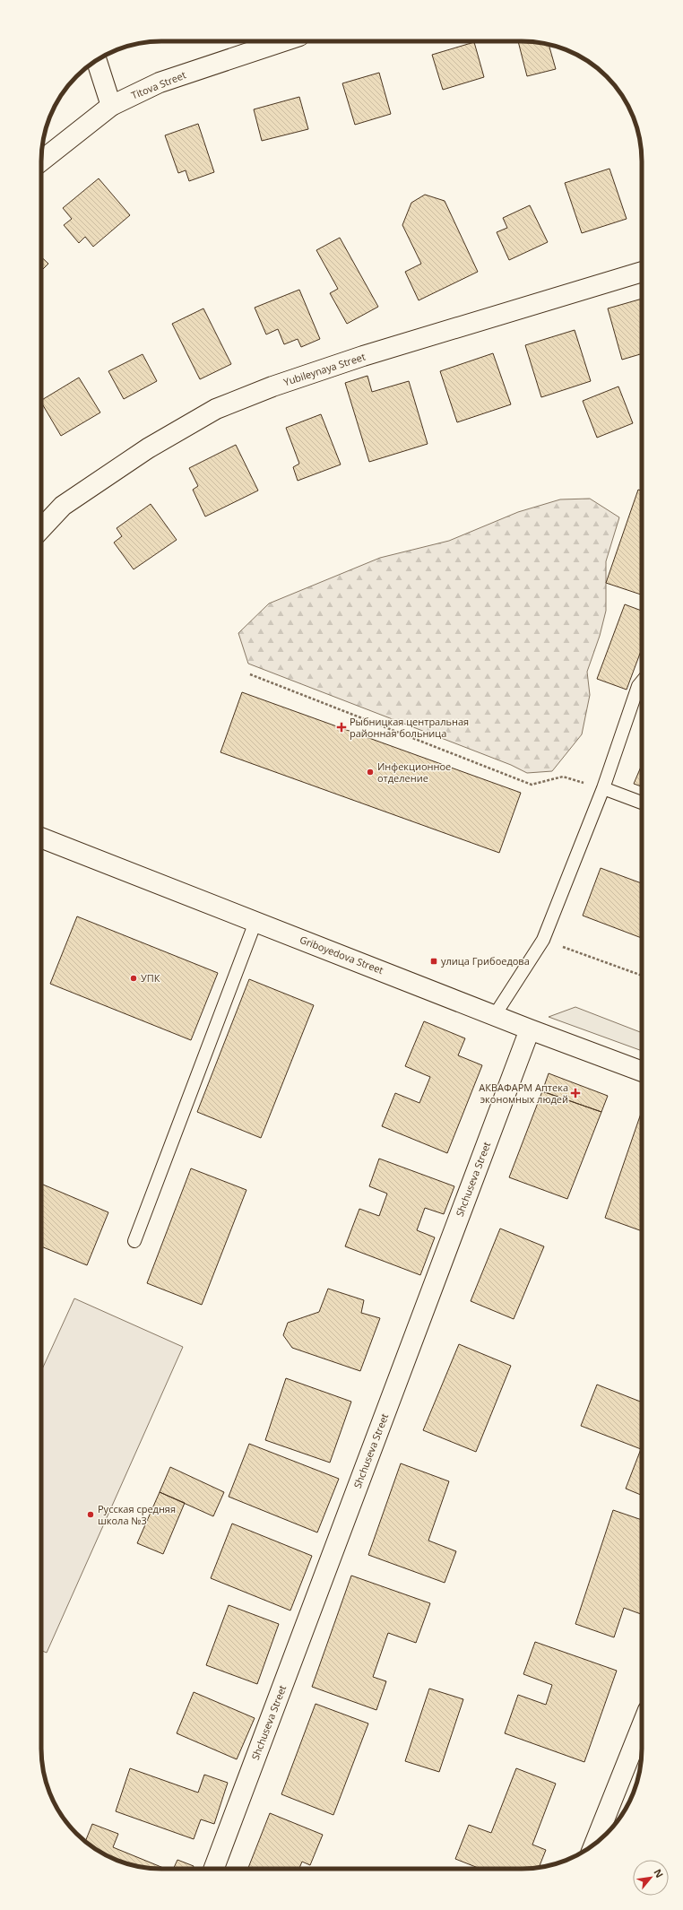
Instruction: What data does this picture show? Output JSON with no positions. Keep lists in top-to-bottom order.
{
  "streets": {
    "street": [
      "Titova Street",
      "Yubileynaya Street",
      "Griboyedova Street",
      "Shchuseva Street"
    ]
  },
  "crossings": [
    ["Griboyedova Street", "Shchuseva Street"]
  ],
  "places": {
    "health": ["Рыбницкая центральная районная больница", "АКВАФАРМ Аптека экономных людей"],
    "other": ["Инфекционное отделение", "УПК", "Русская средняя школа №3"],
    "transit": ["улица Грибоедова"]
  },
  "north": "top right"
}
